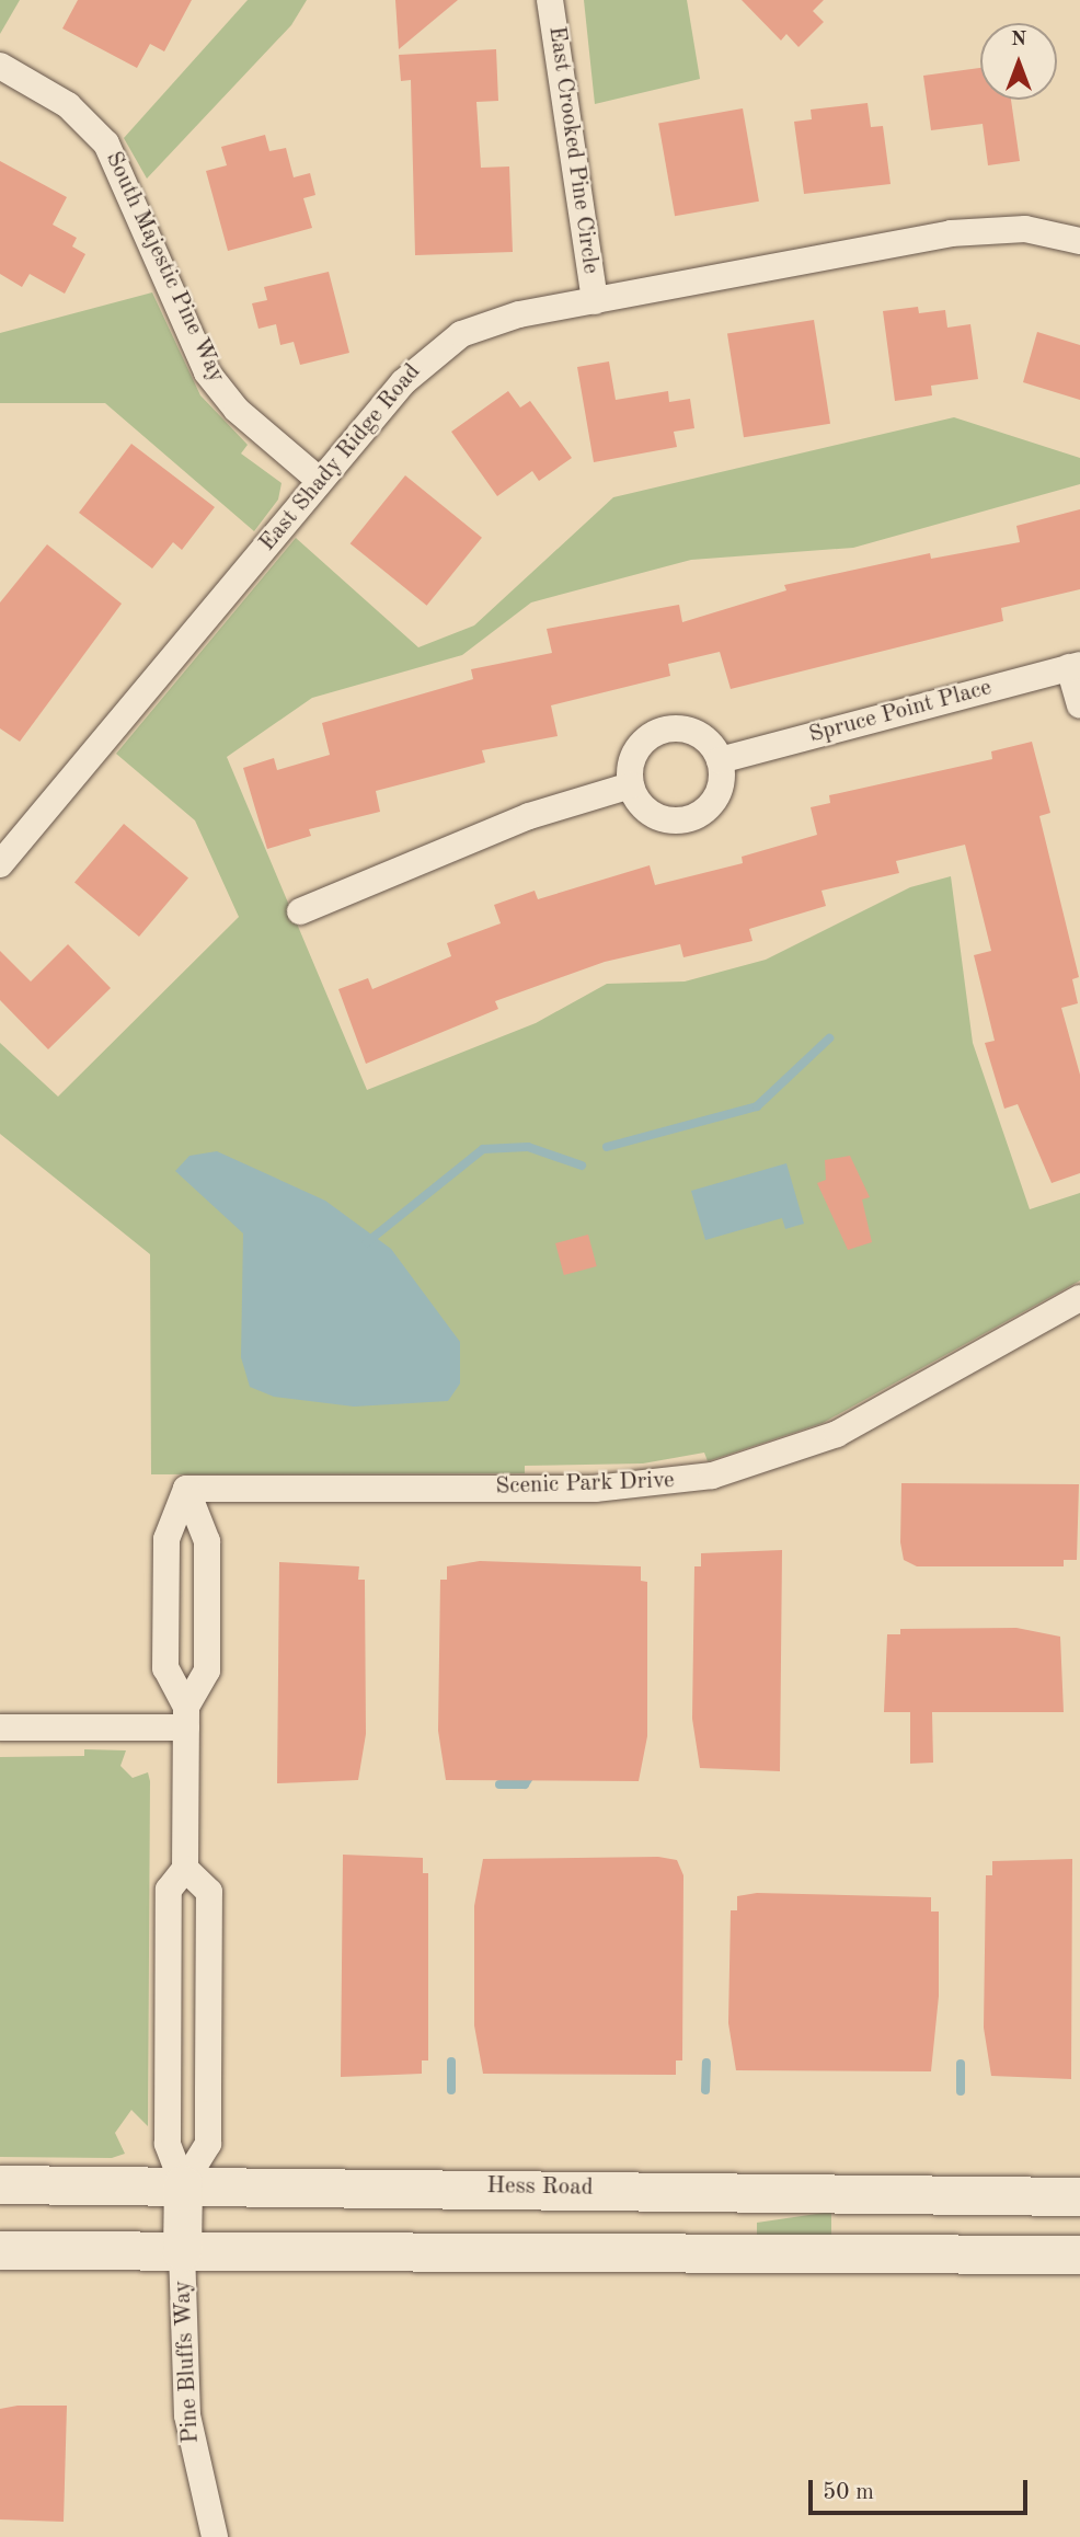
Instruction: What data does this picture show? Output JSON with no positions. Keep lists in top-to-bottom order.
{
  "streets": {
    "main road": ["Hess Road", "Pine Bluffs Way"],
    "street": [
      "East Crooked Pine Circle",
      "South Majestic Pine Way",
      "East Shady Ridge Road",
      "Spruce Point Place",
      "Scenic Park Drive"
    ]
  },
  "crossings": [
    ["East Crooked Pine Circle", "East Shady Ridge Road"],
    ["South Majestic Pine Way", "East Shady Ridge Road"],
    ["Scenic Park Drive", "Pine Bluffs Way"],
    ["Hess Road", "Pine Bluffs Way"]
  ],
  "scale_bar": "50 m",
  "north": "top"
}
